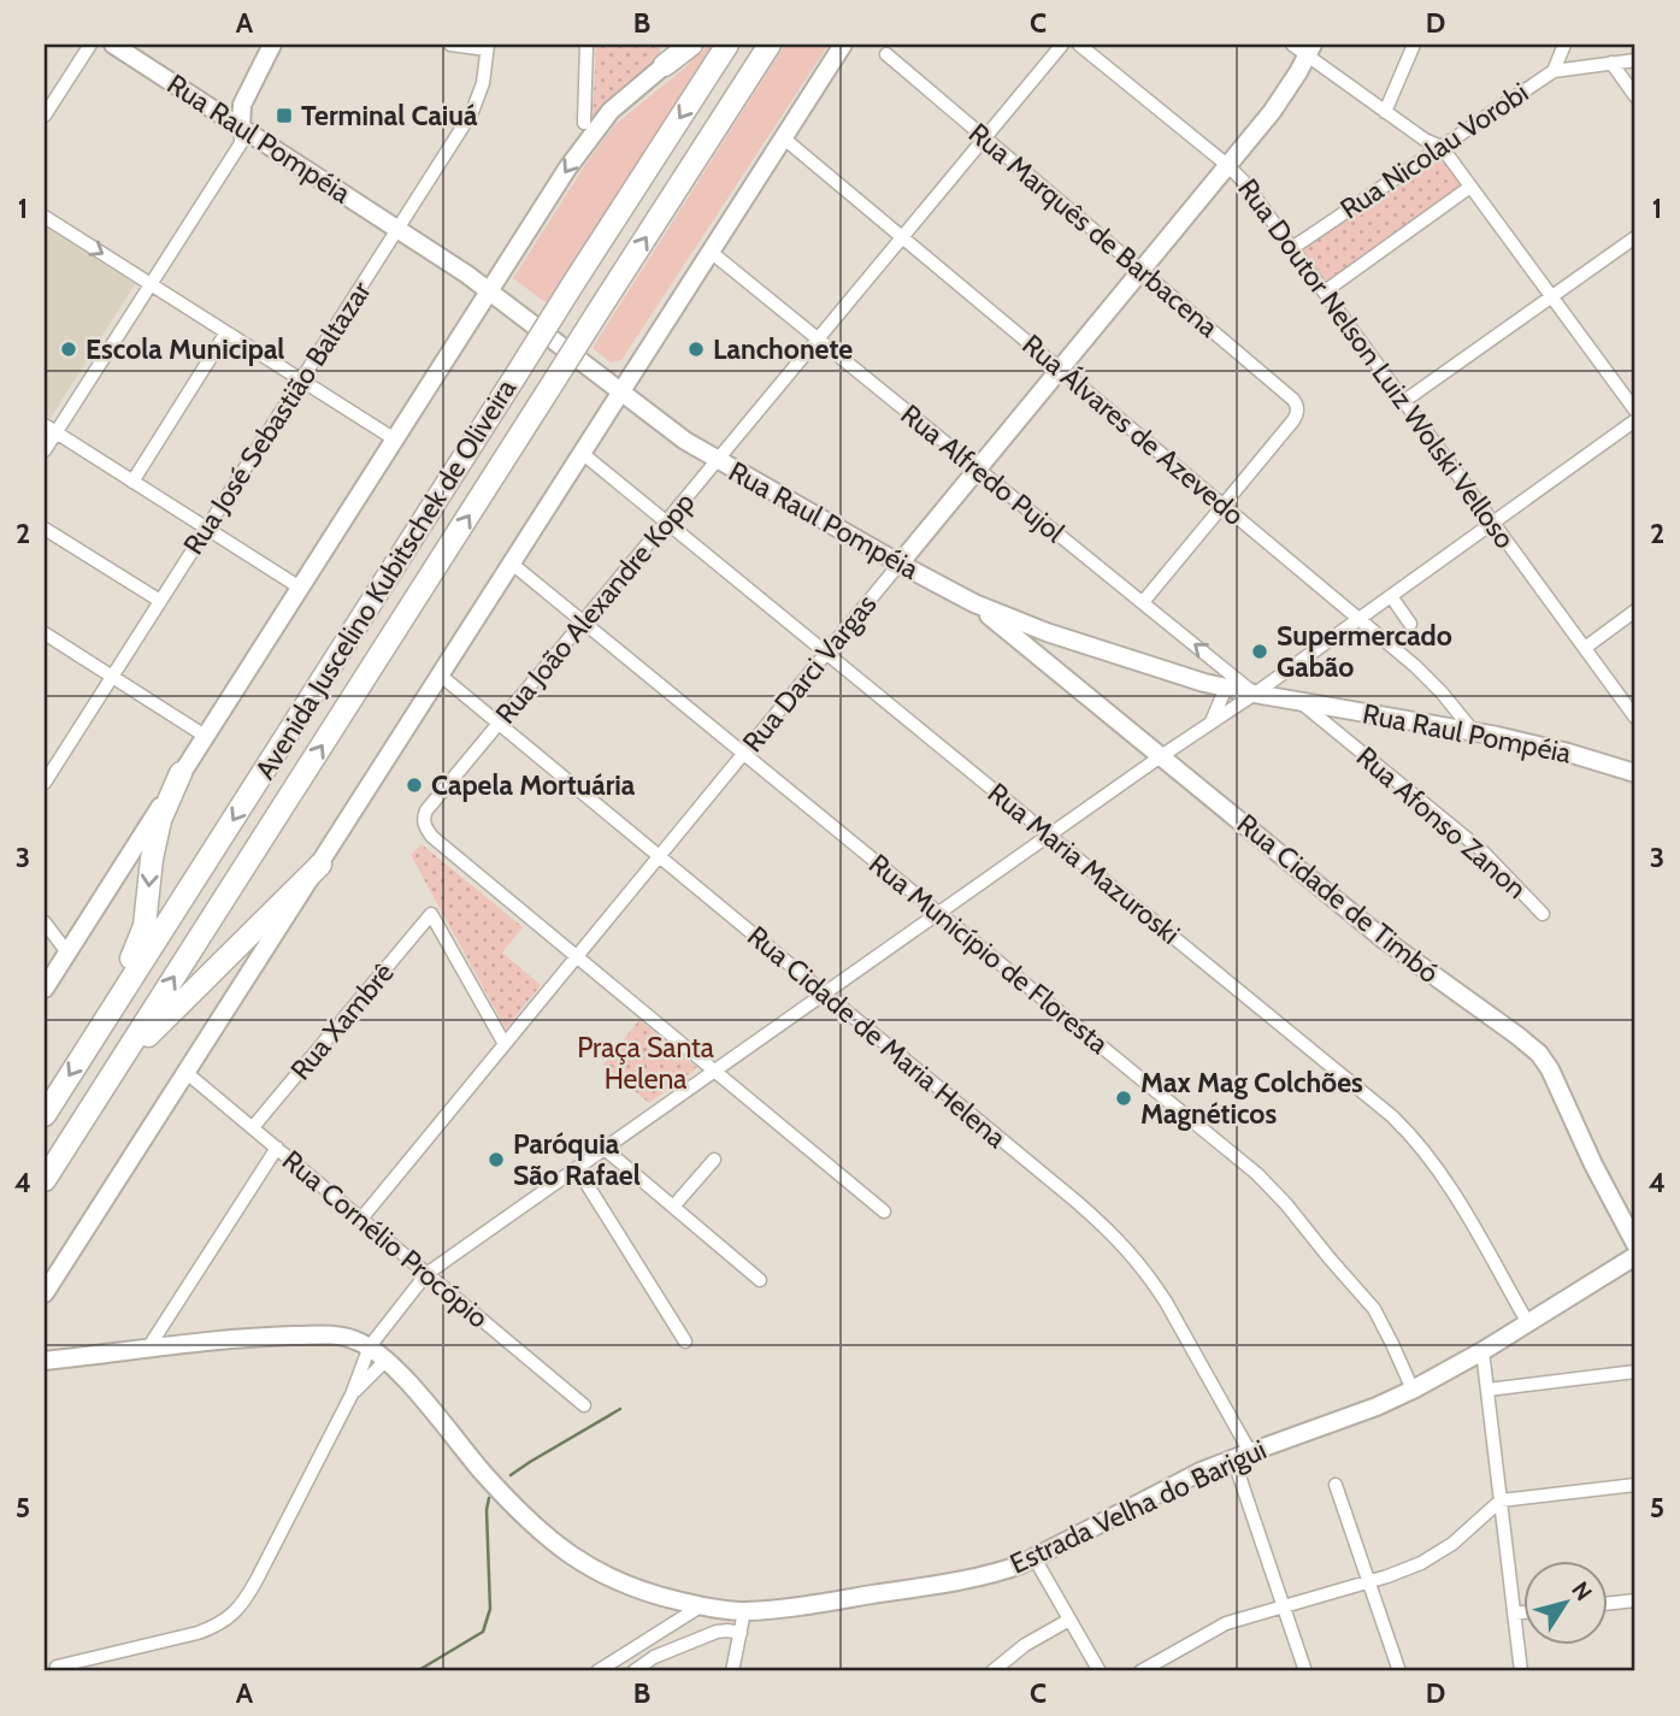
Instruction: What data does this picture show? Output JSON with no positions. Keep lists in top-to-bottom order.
{
  "streets": {
    "highway": ["Avenida Juscelino Kubitschek de Oliveira"],
    "main road": [
      "Rua Raul Pompéia",
      "Rua Darci Vargas",
      "Rua Cidade de Timbó",
      "Estrada Velha do Barigui"
    ],
    "street": [
      "Rua Nicolau Vorobi",
      "Rua Marquês de Barbacena",
      "Rua Doutor Nelson Luiz Wolski Velloso",
      "Rua José Sebastião Baltazar",
      "Rua Álvares de Azevedo",
      "Rua Alfredo Pujol",
      "Rua João Alexandre Kopp",
      "Rua Afonso Zanon",
      "Rua Maria Mazuroski",
      "Rua Município de Floresta",
      "Rua Xambrê",
      "Rua Cidade de Maria Helena",
      "Rua Cornélio Procópio"
    ]
  },
  "crossings": [
    ["Rua Raul Pompéia", "Rua José Sebastião Baltazar"],
    ["Rua Raul Pompéia", "Rua Álvares de Azevedo"],
    ["Rua Raul Pompéia", "Rua Alfredo Pujol"],
    ["Rua Raul Pompéia", "Rua João Alexandre Kopp"],
    ["Rua Raul Pompéia", "Rua Darci Vargas"],
    ["Rua Raul Pompéia", "Rua Afonso Zanon"],
    ["Rua Raul Pompéia", "Rua Cidade de Timbó"],
    ["Rua Nicolau Vorobi", "Rua Doutor Nelson Luiz Wolski Velloso"],
    ["Rua Marquês de Barbacena", "Rua Álvares de Azevedo"],
    ["Rua Marquês de Barbacena", "Rua João Alexandre Kopp"],
    ["Rua Marquês de Barbacena", "Rua Darci Vargas"],
    ["Rua Doutor Nelson Luiz Wolski Velloso", "Rua Darci Vargas"],
    ["Rua Álvares de Azevedo", "Rua João Alexandre Kopp"],
    ["Rua Álvares de Azevedo", "Rua Darci Vargas"],
    ["Rua Alfredo Pujol", "Rua João Alexandre Kopp"],
    ["Rua Alfredo Pujol", "Rua Darci Vargas"],
    ["Rua João Alexandre Kopp", "Rua Darci Vargas"],
    ["Rua João Alexandre Kopp", "Rua Maria Mazuroski"],
    ["Rua João Alexandre Kopp", "Rua Município de Floresta"],
    ["Rua João Alexandre Kopp", "Rua Cidade de Maria Helena"],
    ["Rua Darci Vargas", "Rua Maria Mazuroski"],
    ["Rua Darci Vargas", "Rua Município de Floresta"],
    ["Rua Darci Vargas", "Rua Xambrê"],
    ["Rua Darci Vargas", "Rua Cidade de Maria Helena"],
    ["Rua Darci Vargas", "Rua Cornélio Procópio"],
    ["Rua Maria Mazuroski", "Estrada Velha do Barigui"],
    ["Rua Município de Floresta", "Estrada Velha do Barigui"],
    ["Rua Xambrê", "Rua Cornélio Procópio"],
    ["Rua Cidade de Maria Helena", "Estrada Velha do Barigui"]
  ],
  "parks": ["Praça Santa Helena"],
  "places": {
    "transit": ["Terminal Caiuá"],
    "other": [
      "Escola Municipal",
      "Lanchonete",
      "Supermercado Gabão",
      "Capela Mortuária",
      "Max Mag Colchões Magnéticos",
      "Paróquia São Rafael"
    ]
  },
  "north": "top right",
  "grid": {
    "columns": [
      "A",
      "B",
      "C",
      "D"
    ],
    "rows": [
      "1",
      "2",
      "3",
      "4",
      "5"
    ]
  }
}
